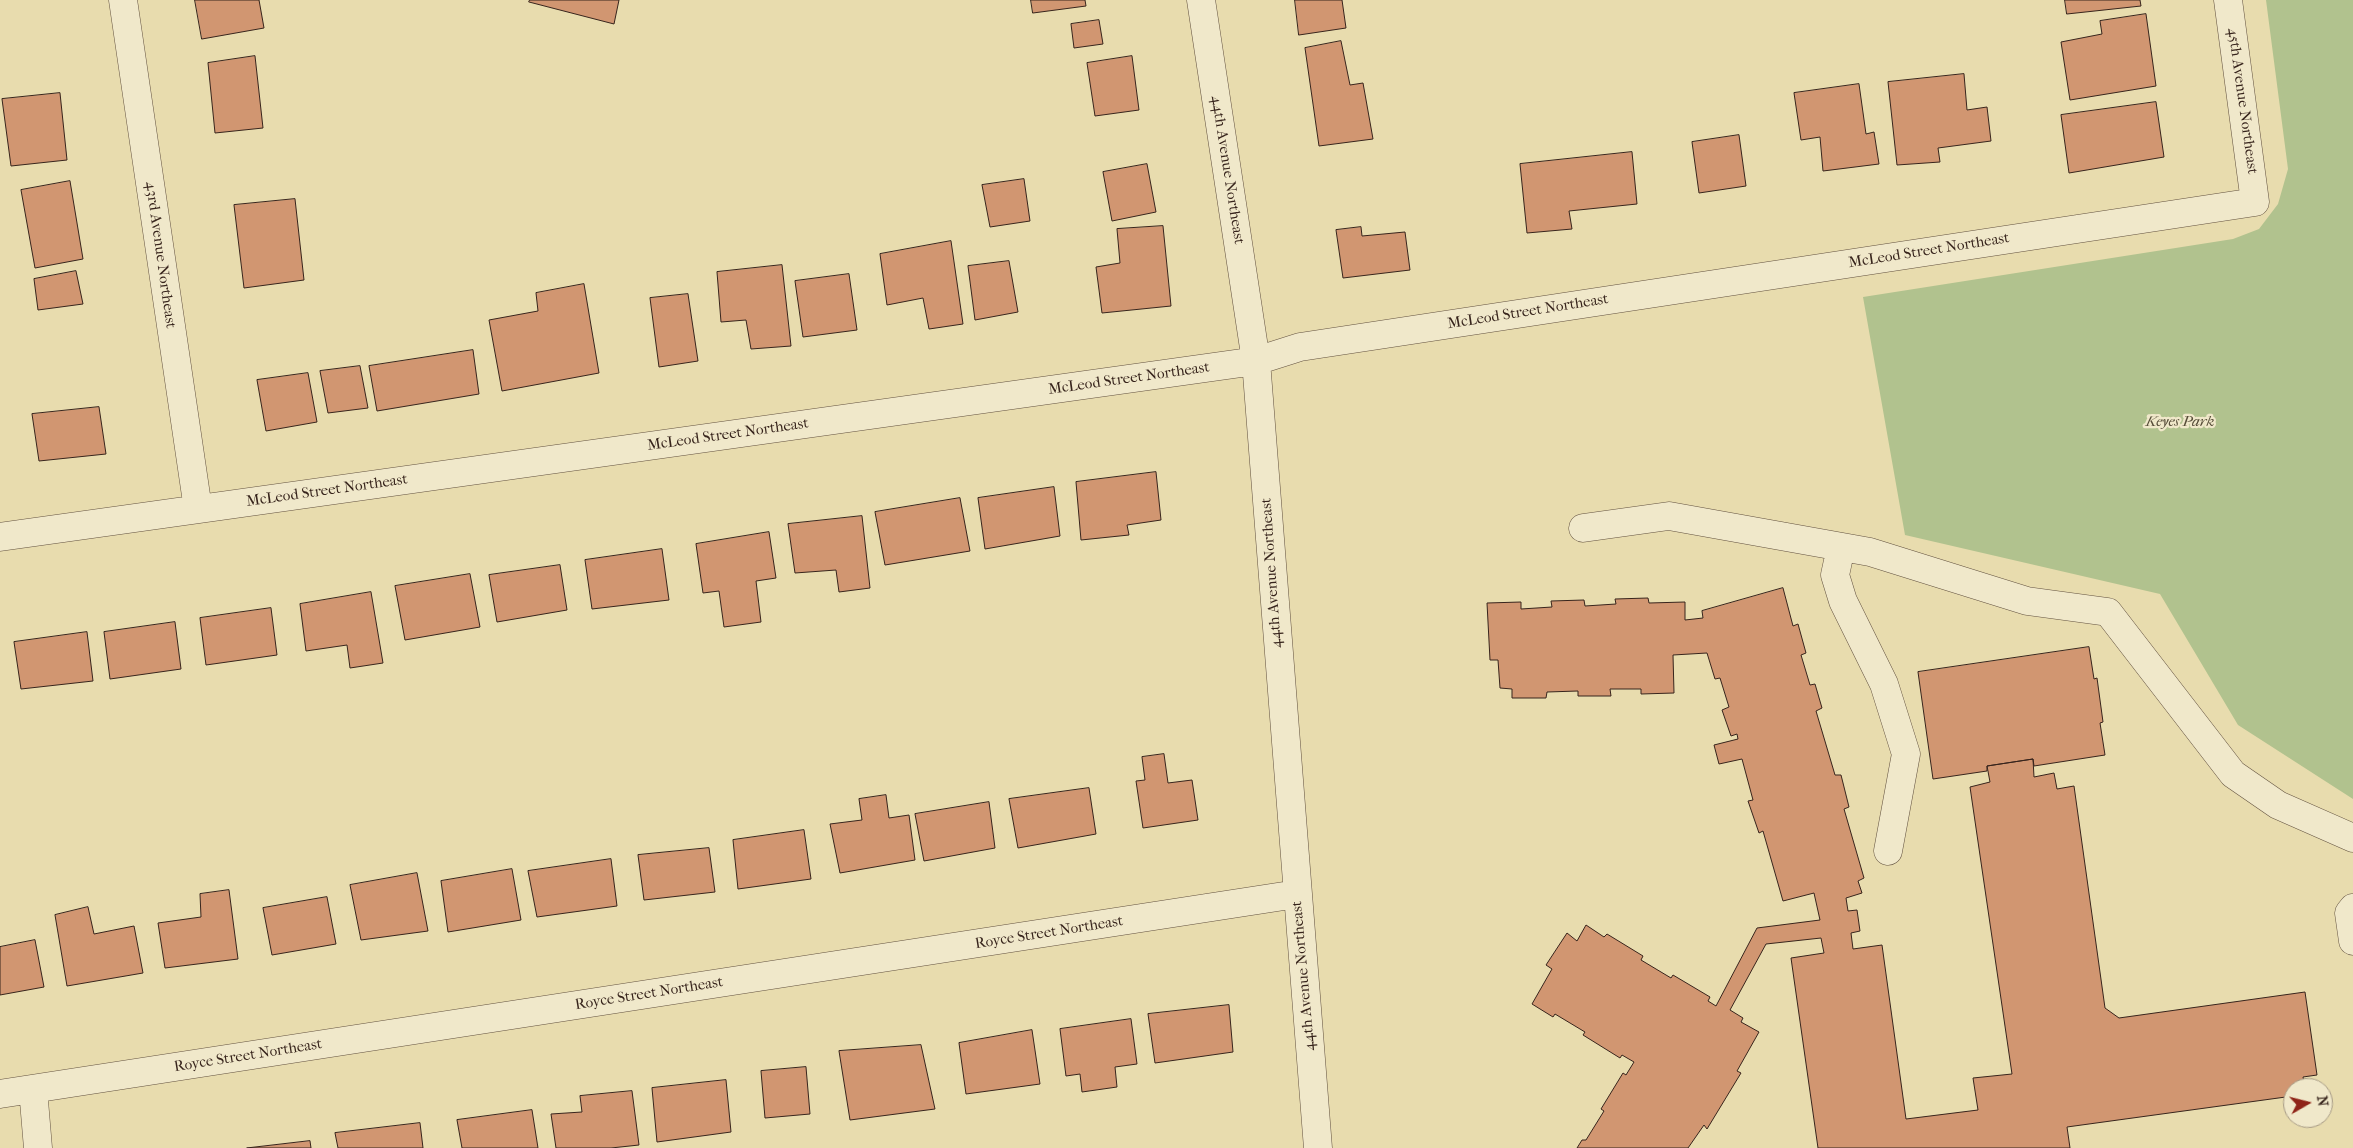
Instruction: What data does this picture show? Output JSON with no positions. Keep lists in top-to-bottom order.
{
  "streets": {
    "street": [
      "45th Avenue Northeast",
      "44th Avenue Northeast",
      "McLeod Street Northeast",
      "43rd Avenue Northeast",
      "Royce Street Northeast"
    ]
  },
  "crossings": [
    ["45th Avenue Northeast", "McLeod Street Northeast"],
    ["44th Avenue Northeast", "McLeod Street Northeast"],
    ["44th Avenue Northeast", "Royce Street Northeast"],
    ["McLeod Street Northeast", "43rd Avenue Northeast"]
  ],
  "parks": ["Keyes Park"],
  "north": "right"
}
